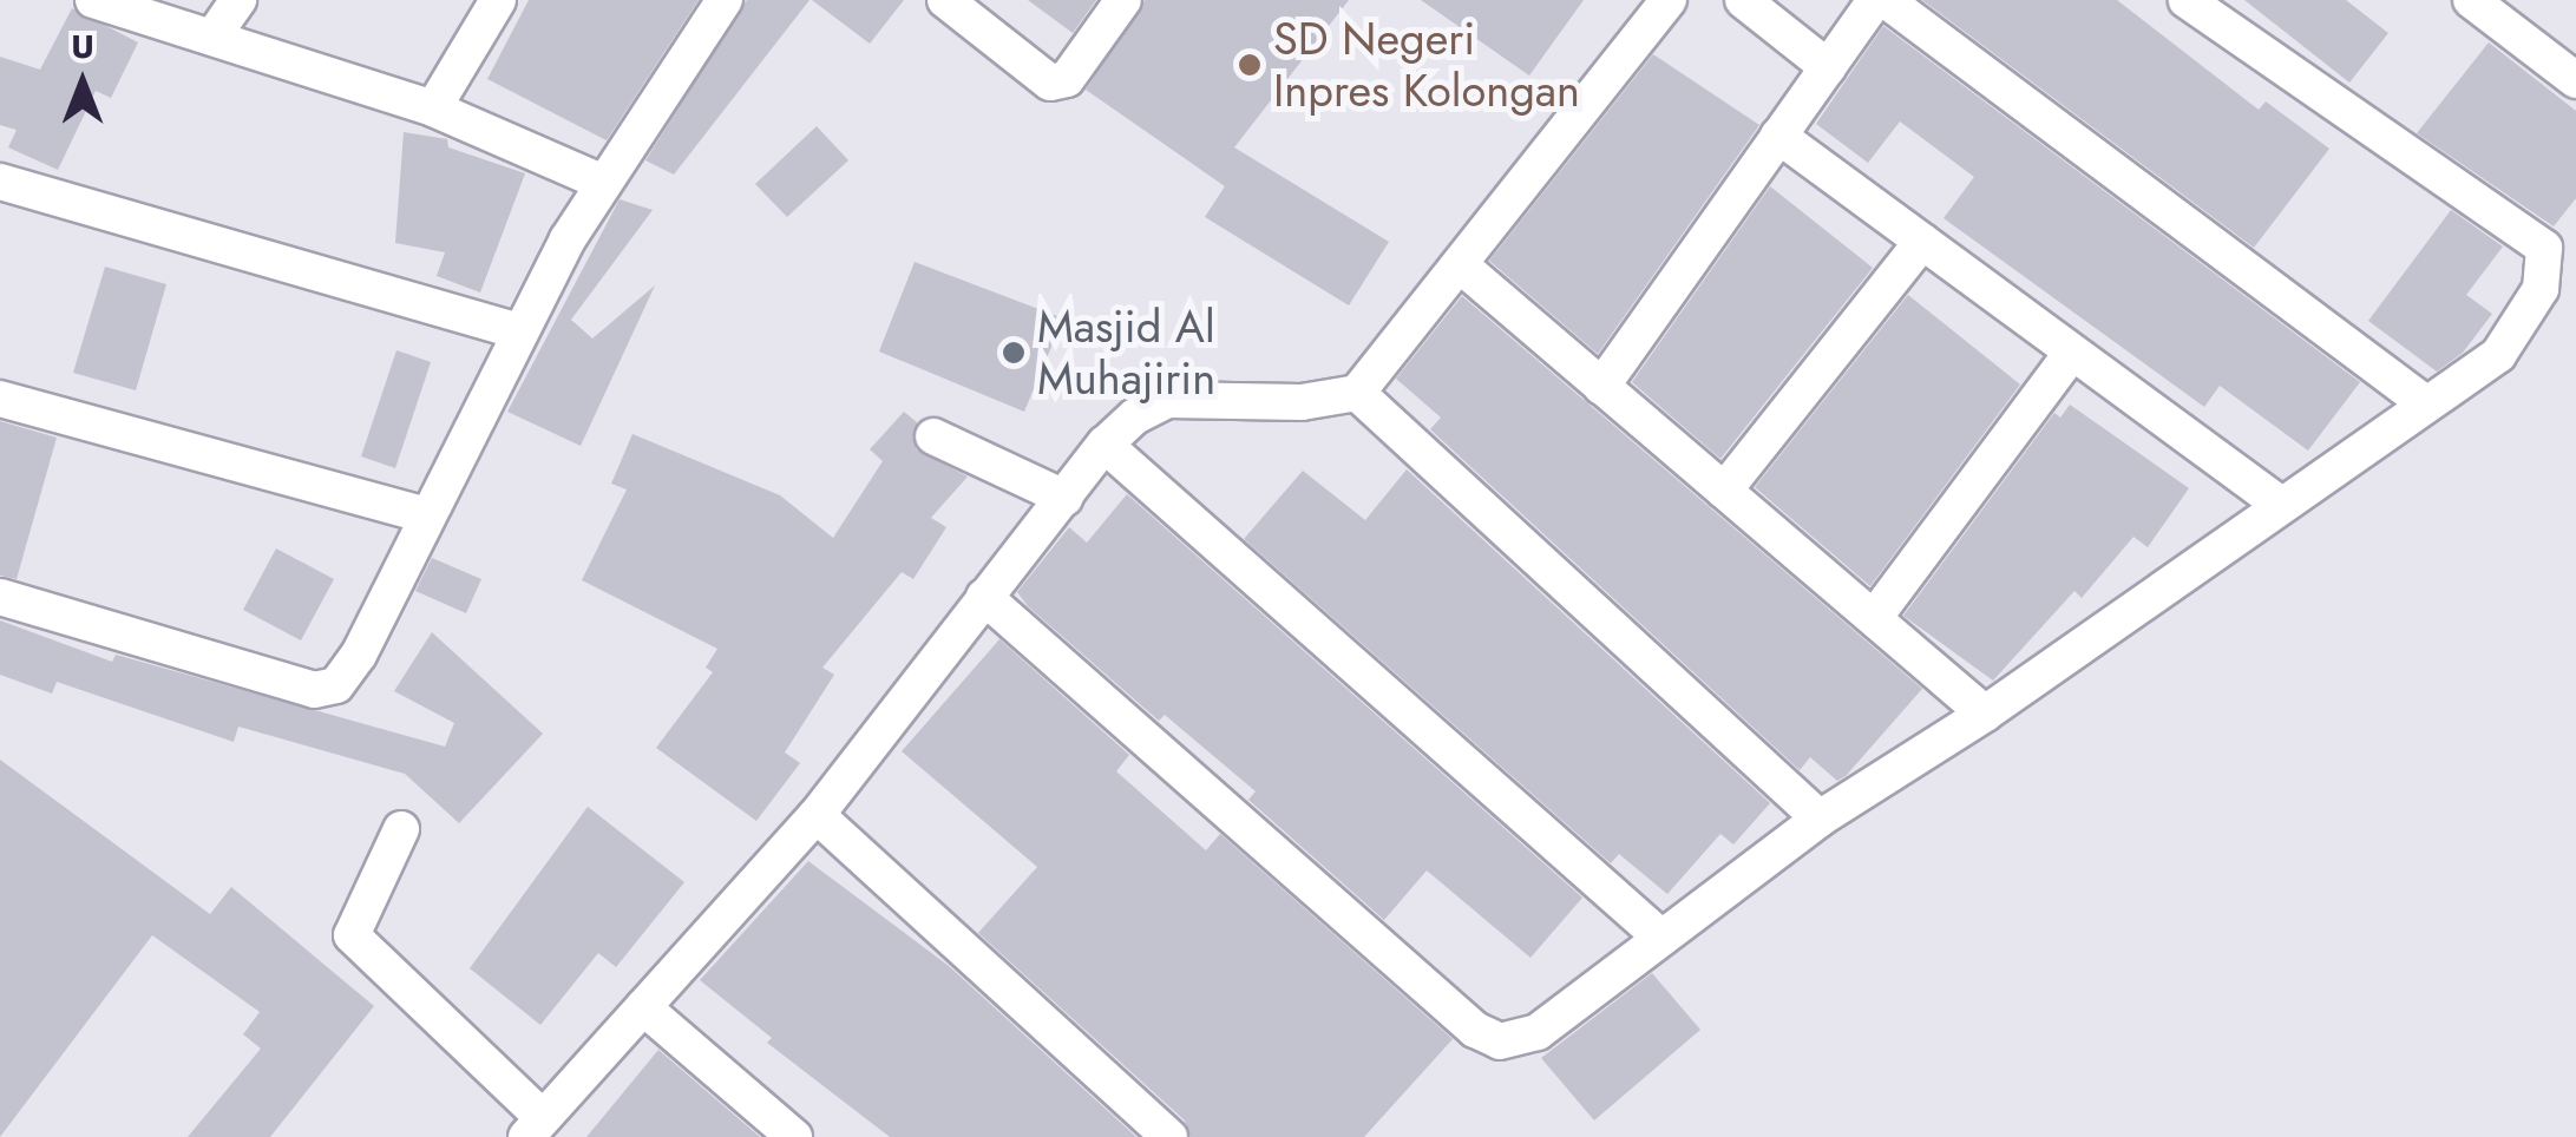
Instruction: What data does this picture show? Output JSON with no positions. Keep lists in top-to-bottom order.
{
  "places": ["SD Negeri Inpres Kolongan", "Masjid Al Muhajirin"],
  "north": "top"
}
